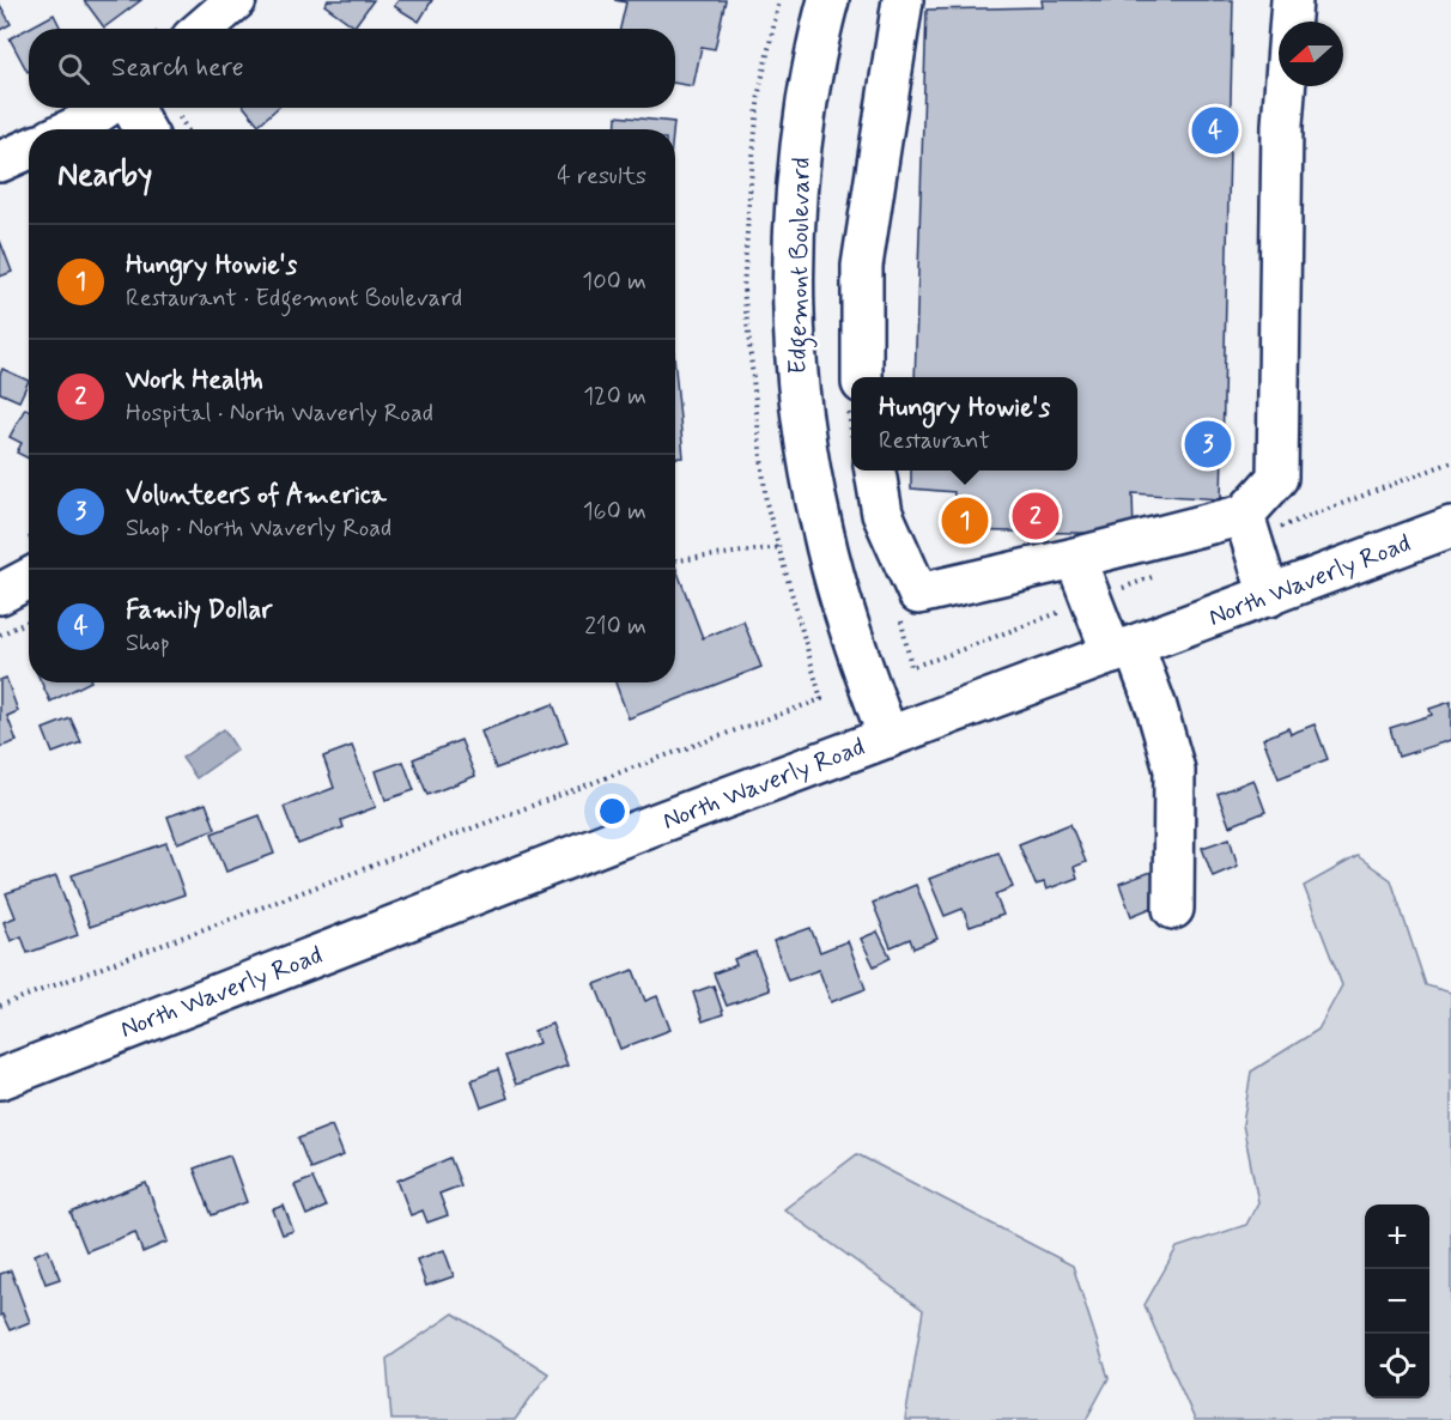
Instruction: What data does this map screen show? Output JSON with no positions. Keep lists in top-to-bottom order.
{
  "streets": {
    "main road": ["Edgemont Boulevard", "North Waverly Road"]
  },
  "crossings": [
    ["Edgemont Boulevard", "North Waverly Road"]
  ],
  "north": "left",
  "page": {
    "search": "Search here",
    "pins": [
      "4",
      "3",
      "2",
      "1"
    ],
    "heading": ["Nearby", "4 results"],
    "list": [
      {
        "mark": "1",
        "name": "Hungry Howie's",
        "note": "Restaurant · Edgemont Boulevard",
        "value": "100 m"
      },
      {
        "mark": "2",
        "name": "Work Health",
        "note": "Hospital · North Waverly Road",
        "value": "120 m"
      },
      {
        "mark": "3",
        "name": "Volunteers of America",
        "note": "Shop · North Waverly Road",
        "value": "160 m"
      },
      {
        "mark": "4",
        "name": "Family Dollar",
        "note": "Shop",
        "value": "210 m"
      }
    ],
    "popup": ["Hungry Howie's", "Restaurant"],
    "map_buttons": ["+", "−"]
  }
}
